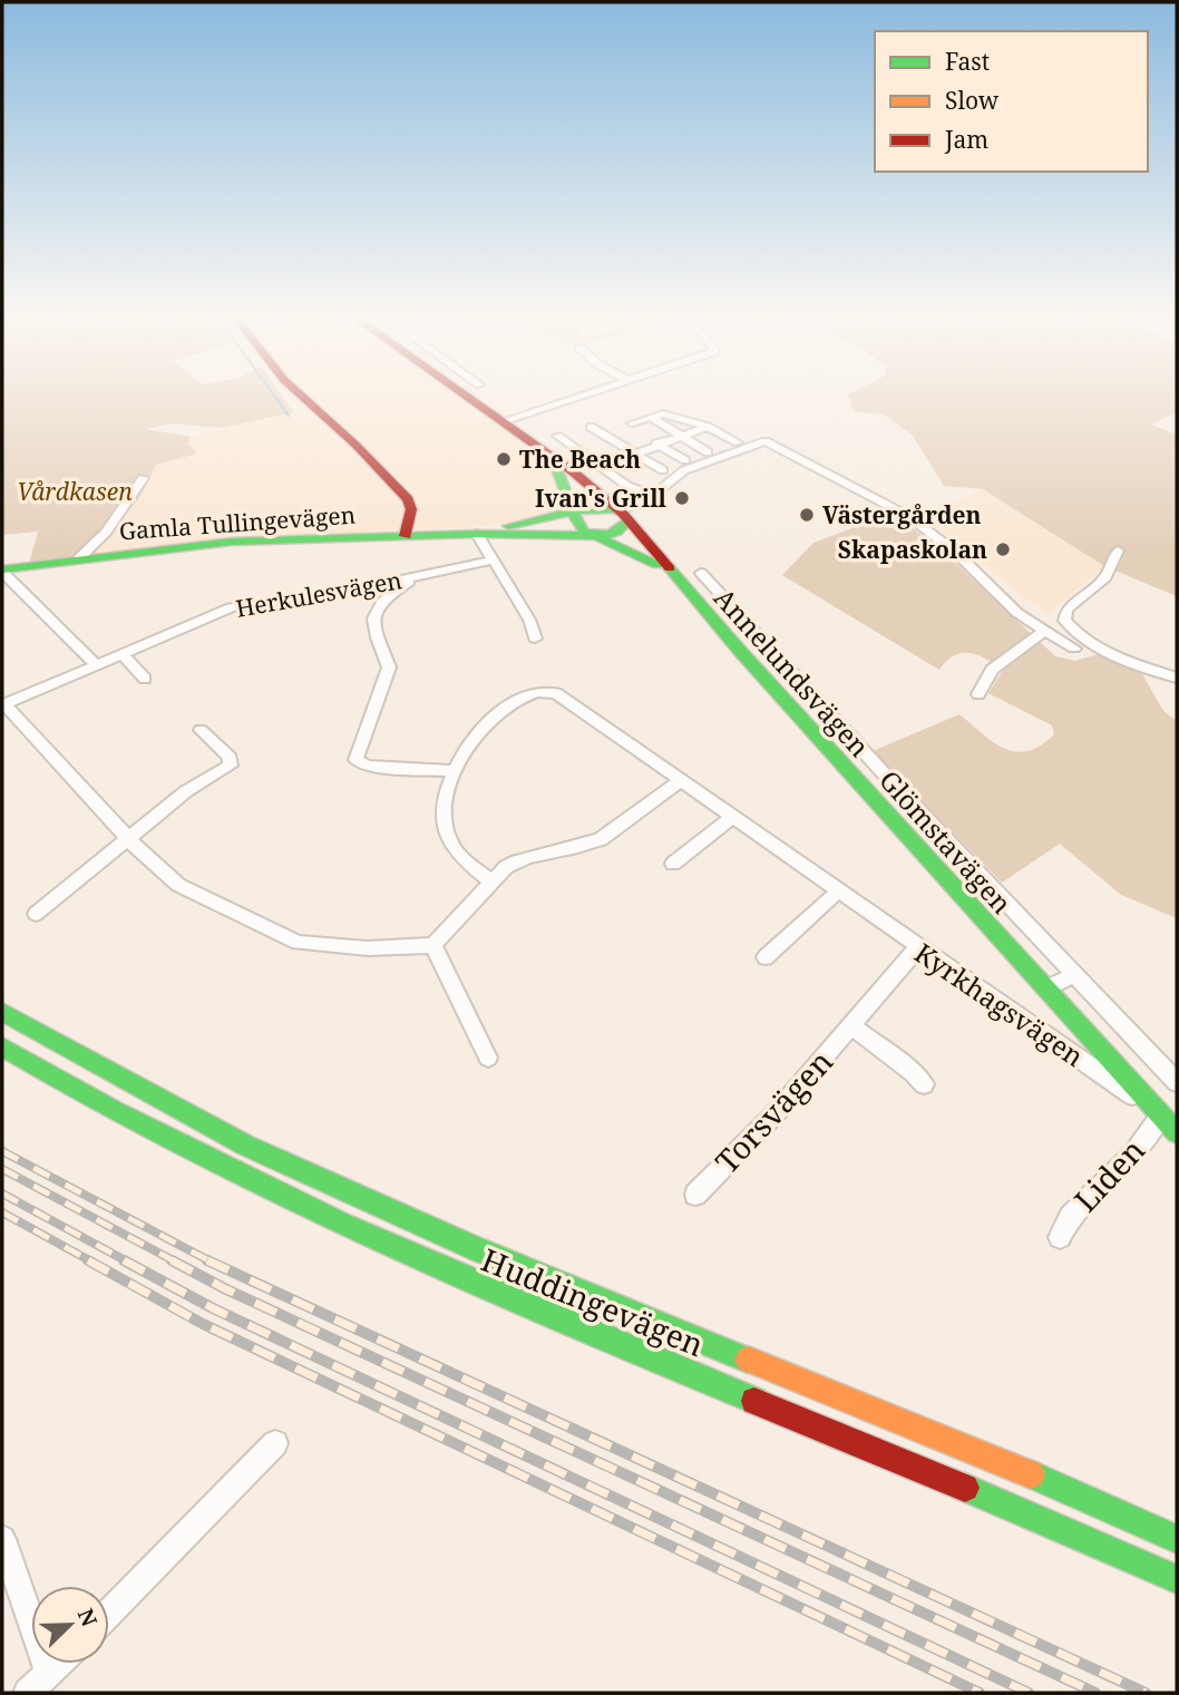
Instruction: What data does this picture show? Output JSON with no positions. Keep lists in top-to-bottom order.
{
  "streets": {
    "main road": ["Gamla Tullingevägen", "Glömstavägen", "Huddingevägen"],
    "street": [
      "Herkulesvägen",
      "Annelundsvägen",
      "Kyrkhagsvägen",
      "Torsvägen",
      "Liden"
    ]
  },
  "crossings": [
    ["Gamla Tullingevägen", "Glömstavägen"],
    ["Glömstavägen", "Kyrkhagsvägen"],
    ["Glömstavägen", "Liden"],
    ["Kyrkhagsvägen", "Torsvägen"],
    ["Kyrkhagsvägen", "Liden"]
  ],
  "parks": ["Vårdkasen"],
  "places": [
    "The Beach",
    "Ivan's Grill",
    "Västergården",
    "Skapaskolan"
  ],
  "legend": ["Fast", "Slow", "Jam"],
  "north": "top right"
}
